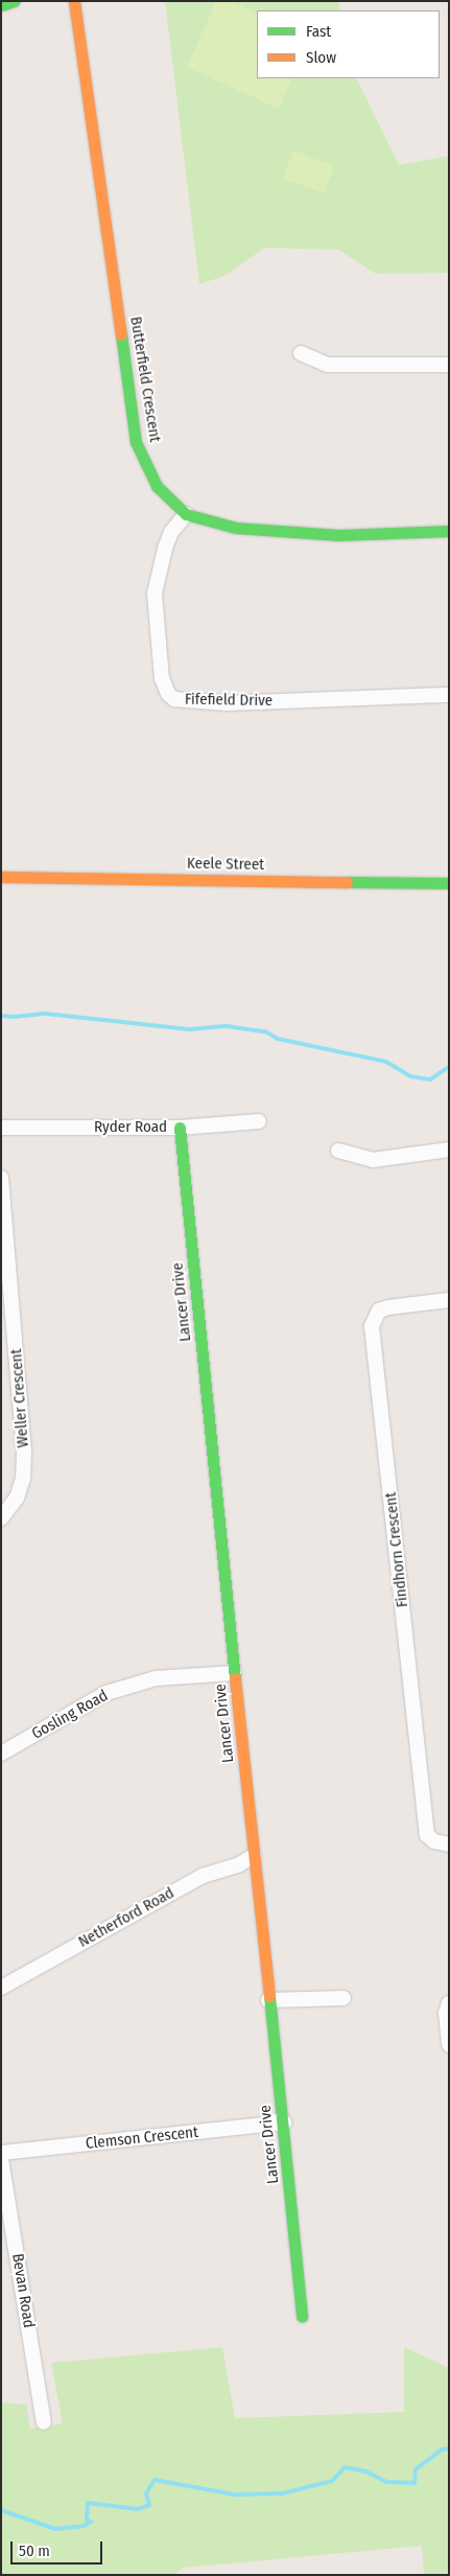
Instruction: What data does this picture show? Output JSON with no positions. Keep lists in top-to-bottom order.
{
  "streets": {
    "street": [
      "Butterfield Crescent",
      "Fifefield Drive",
      "Keele Street",
      "Ryder Road",
      "Lancer Drive",
      "Weller Crescent",
      "Findhorn Crescent",
      "Gosling Road",
      "Netherford Road",
      "Clemson Crescent",
      "Bevan Road"
    ]
  },
  "crossings": [
    ["Butterfield Crescent", "Fifefield Drive"],
    ["Ryder Road", "Lancer Drive"],
    ["Lancer Drive", "Gosling Road"],
    ["Lancer Drive", "Netherford Road"],
    ["Lancer Drive", "Clemson Crescent"]
  ],
  "legend": ["Fast", "Slow"],
  "scale_bar": "50 m"
}
